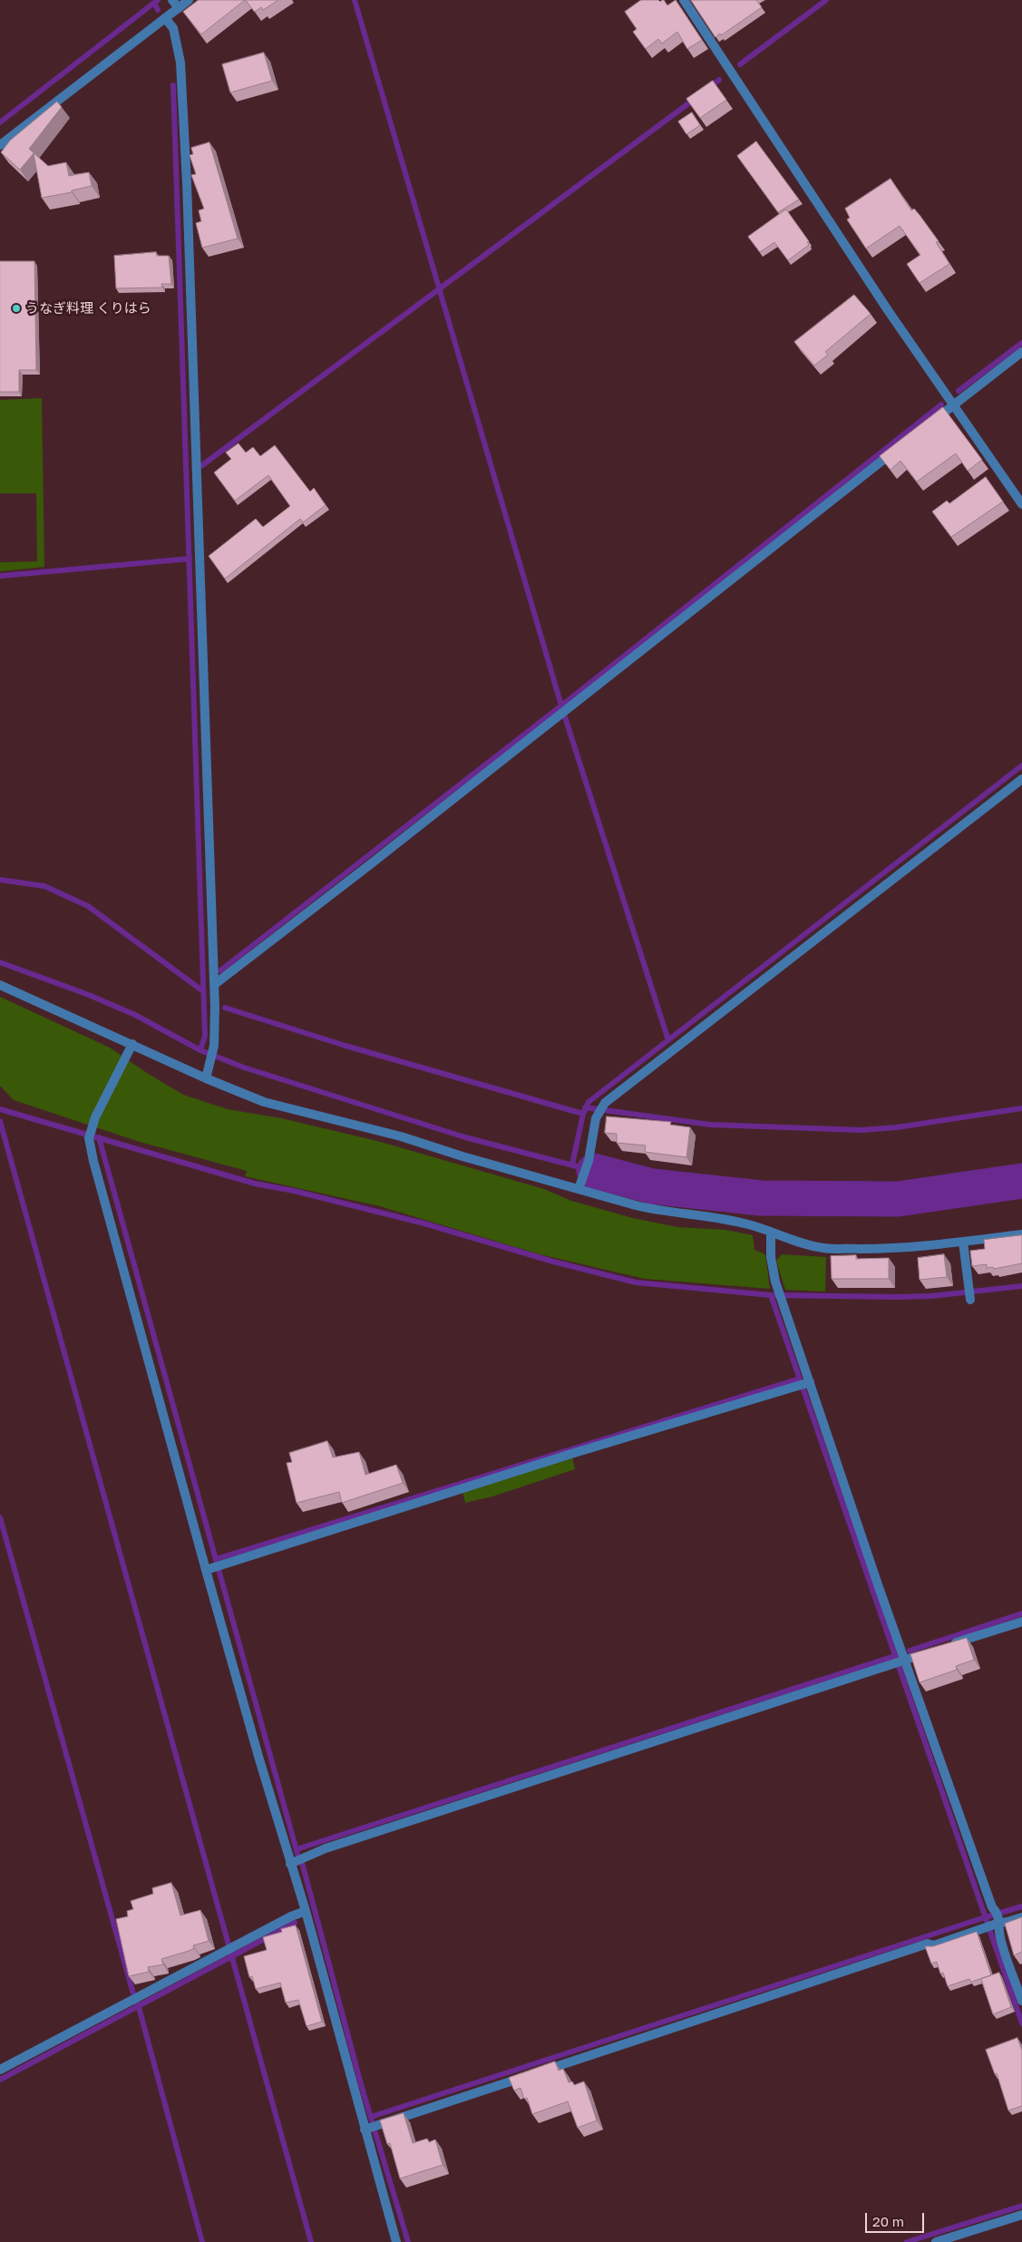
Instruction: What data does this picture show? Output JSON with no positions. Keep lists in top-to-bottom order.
{
  "places": ["うなぎ料理 くりはら"],
  "scale_bar": "20 m"
}
